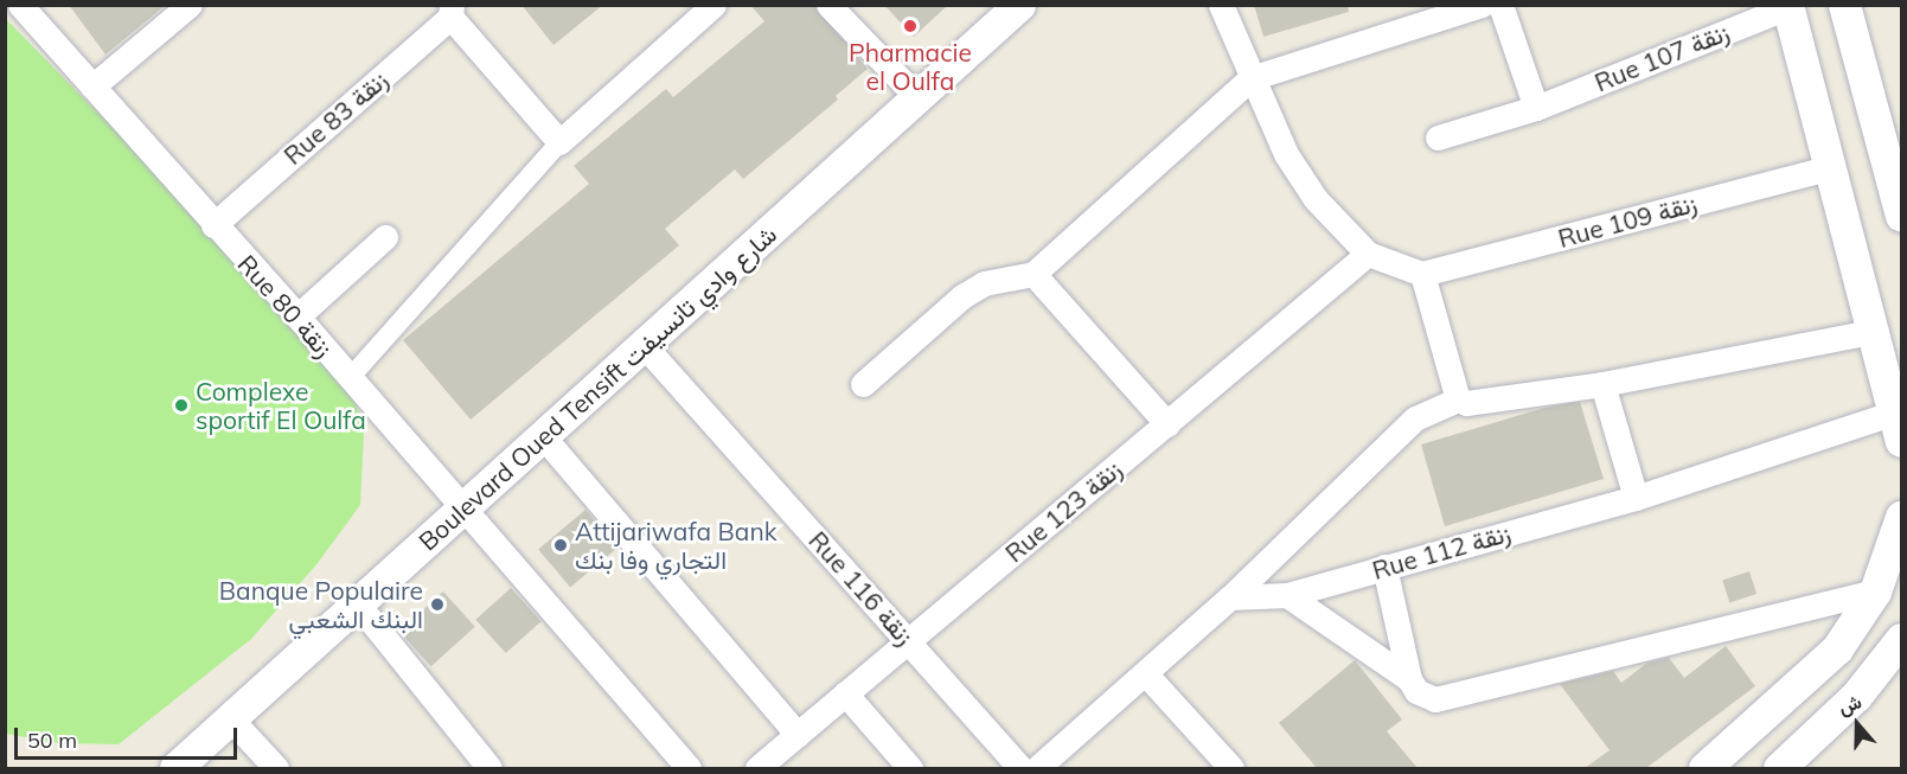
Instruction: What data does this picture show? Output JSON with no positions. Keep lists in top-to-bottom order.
{
  "streets": {
    "street": [
      "Rue 107 زنقة",
      "Rue 83 زنقة",
      "Rue 109 زنقة",
      "Rue 80 زنقة",
      "Boulevard Oued Tensift شارع وادي تانسيفت",
      "Rue 123 زنقة",
      "Rue 112 زنقة",
      "Rue 116 زنقة"
    ]
  },
  "crossings": [
    ["Rue 83 زنقة", "Rue 80 زنقة"],
    ["Rue 80 زنقة", "Boulevard Oued Tensift شارع وادي تانسيفت"],
    ["Boulevard Oued Tensift شارع وادي تانسيفت", "Rue 116 زنقة"],
    ["Rue 123 زنقة", "Rue 116 زنقة"]
  ],
  "places": [
    "Pharmacie el Oulfa",
    "Complexe sportif El Oulfa",
    "Attijariwafa Bank التجاري وفا بنك",
    "Banque Populaire البنك الشعبي"
  ],
  "scale_bar": "50 m",
  "north": "top"
}
